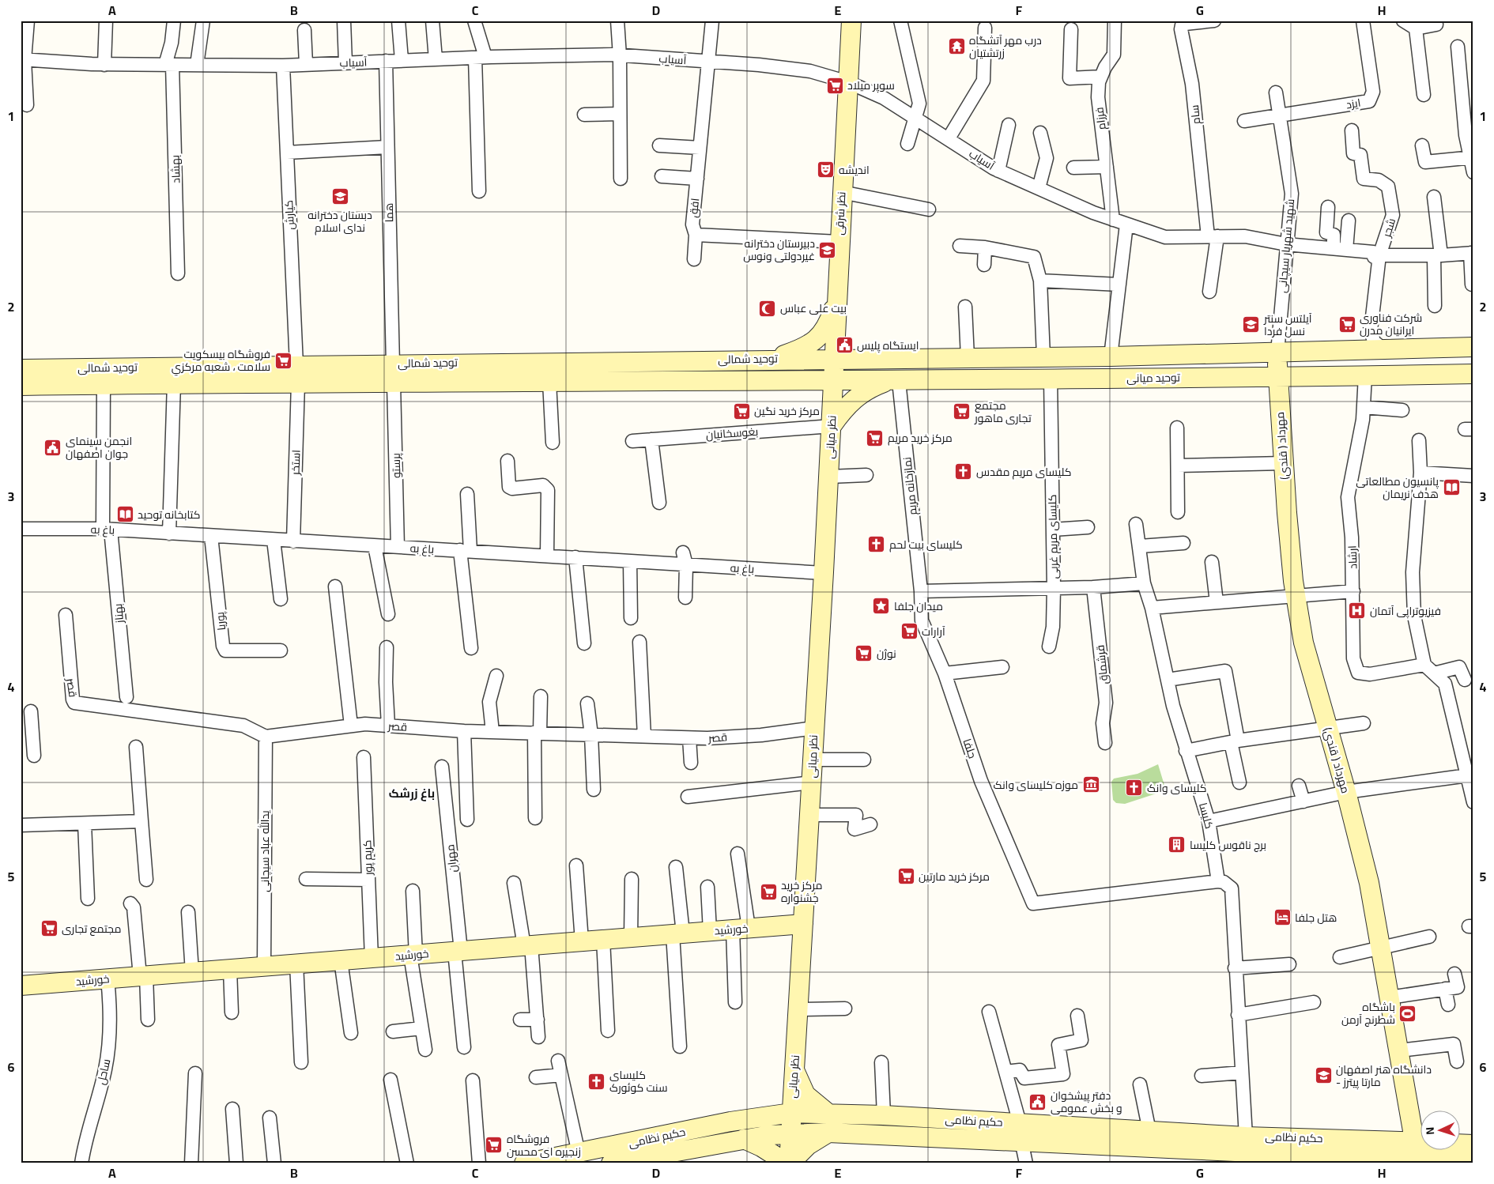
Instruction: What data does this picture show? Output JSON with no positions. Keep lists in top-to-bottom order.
{
  "streets": {
    "main road": [
      "نظر شرقی",
      "توحید شمالی",
      "توحید میانی",
      "نظر میانی",
      "مهرداد ( قندی)",
      "خورشید",
      "حکیم نظامی"
    ],
    "street": [
      "آسیاب",
      "ایزد",
      "سام",
      "فرزام",
      "بهشاد",
      "افق",
      "هما",
      "کیارش",
      "شجر",
      "شهید شهریار سیچانی",
      "بغوسخانیان",
      "استخر",
      "پرستو",
      "نمازخانه مریم",
      "باغ به",
      "کلیسای مریم غربی",
      "ارشاد",
      "بهناز",
      "پوریا",
      "قرشماق",
      "قصر",
      "جلفا",
      "کلیسا",
      "یدالله عباد سیچانی",
      "کریم پور",
      "مهران",
      "ساحل"
    ]
  },
  "crossings": [
    ["آسیاب", "سام"],
    ["آسیاب", "فرزام"],
    ["آسیاب", "بهشاد"],
    ["آسیاب", "افق"],
    ["آسیاب", "هما"],
    ["آسیاب", "نظر شرقی"],
    ["آسیاب", "کیارش"],
    ["آسیاب", "شهید شهریار سیچانی"],
    ["ایزد", "شهید شهریار سیچانی"],
    ["هما", "توحید شمالی"],
    ["نظر شرقی", "توحید شمالی"],
    ["نظر شرقی", "توحید میانی"],
    ["نظر شرقی", "نظر میانی"],
    ["کیارش", "توحید شمالی"],
    ["شهید شهریار سیچانی", "توحید میانی"],
    ["شهید شهریار سیچانی", "مهرداد ( قندی)"],
    ["توحید شمالی", "توحید میانی"],
    ["توحید شمالی", "نظر میانی"],
    ["توحید شمالی", "استخر"],
    ["توحید شمالی", "پرستو"],
    ["توحید شمالی", "بهناز"],
    ["توحید میانی", "نظر میانی"],
    ["توحید میانی", "مهرداد ( قندی)"],
    ["توحید میانی", "نمازخانه مریم"],
    ["توحید میانی", "کلیسای مریم غربی"],
    ["توحید میانی", "ارشاد"],
    ["بغوسخانیان", "نظر میانی"],
    ["نظر میانی", "باغ به"],
    ["نظر میانی", "قصر"],
    ["نظر میانی", "خورشید"],
    ["نظر میانی", "حکیم نظامی"],
    ["مهرداد ( قندی)", "حکیم نظامی"],
    ["استخر", "باغ به"],
    ["پرستو", "باغ به"],
    ["نمازخانه مریم", "جلفا"],
    ["باغ به", "بهناز"],
    ["باغ به", "پوریا"],
    ["قصر", "یدالله عباد سیچانی"],
    ["جلفا", "کلیسا"],
    ["یدالله عباد سیچانی", "خورشید"],
    ["کریم پور", "خورشید"],
    ["مهران", "خورشید"],
    ["خورشید", "ساحل"]
  ],
  "districts": ["باغ زرشک"],
  "places": {
    "temple": ["درب مهر آتشگاه زرتشتیان"],
    "supermarket": [
      "سوپر میلاد",
      "شرکت فناوری ایرانیان مدرن",
      "فروشگاه بيسكويت سلامت ، شعبه مركزي",
      "مرکز خرید نگین",
      "مجتمع تجاری ماهور",
      "مرکز خرید مریم",
      "آرارات",
      "نوژن",
      "مرکز خرید مارتین",
      "مرکز خرید جشنواره",
      "مجتمع تجاری",
      "فروشگاه زنجیره ای محسن"
    ],
    "theatre": ["اندیشه"],
    "school or university": [
      "دبستان دخترانه ندای اسلام",
      "دبیرستان دخترانه غیردولتی ونوس",
      "آیلتس سنتر نسل فردا",
      "دانشگاه هنر اصفهان - مارتا پیترز"
    ],
    "mosque": ["بیت علی عباس"],
    "public building": ["ایستگاه پلیس", "انجمن سینمای جوان اصفهان", "دفتر پیشخوان و بخش عمومی"],
    "church": [
      "کلیسای مریم مقدس",
      "کلیسای بیت لحم",
      "کلیسای وانک",
      "کلیسای سنت کوئورک"
    ],
    "library": ["پانسیون مطالعاتی هدف نریمان", "کتابخانه توحید"],
    "place": ["میدان جلفا"],
    "hospital": ["فیزیوتراپی آتمان"],
    "museum": ["موزه کلیسای وانک"],
    "building": ["برج ناقوس کلیسا"],
    "hotel": ["هتل جلفا"],
    "sports": ["باشگاه شطرنج آرمن"]
  },
  "north": "left",
  "grid": {
    "columns": [
      "A",
      "B",
      "C",
      "D",
      "E",
      "F",
      "G",
      "H"
    ],
    "rows": [
      "1",
      "2",
      "3",
      "4",
      "5",
      "6"
    ]
  }
}
